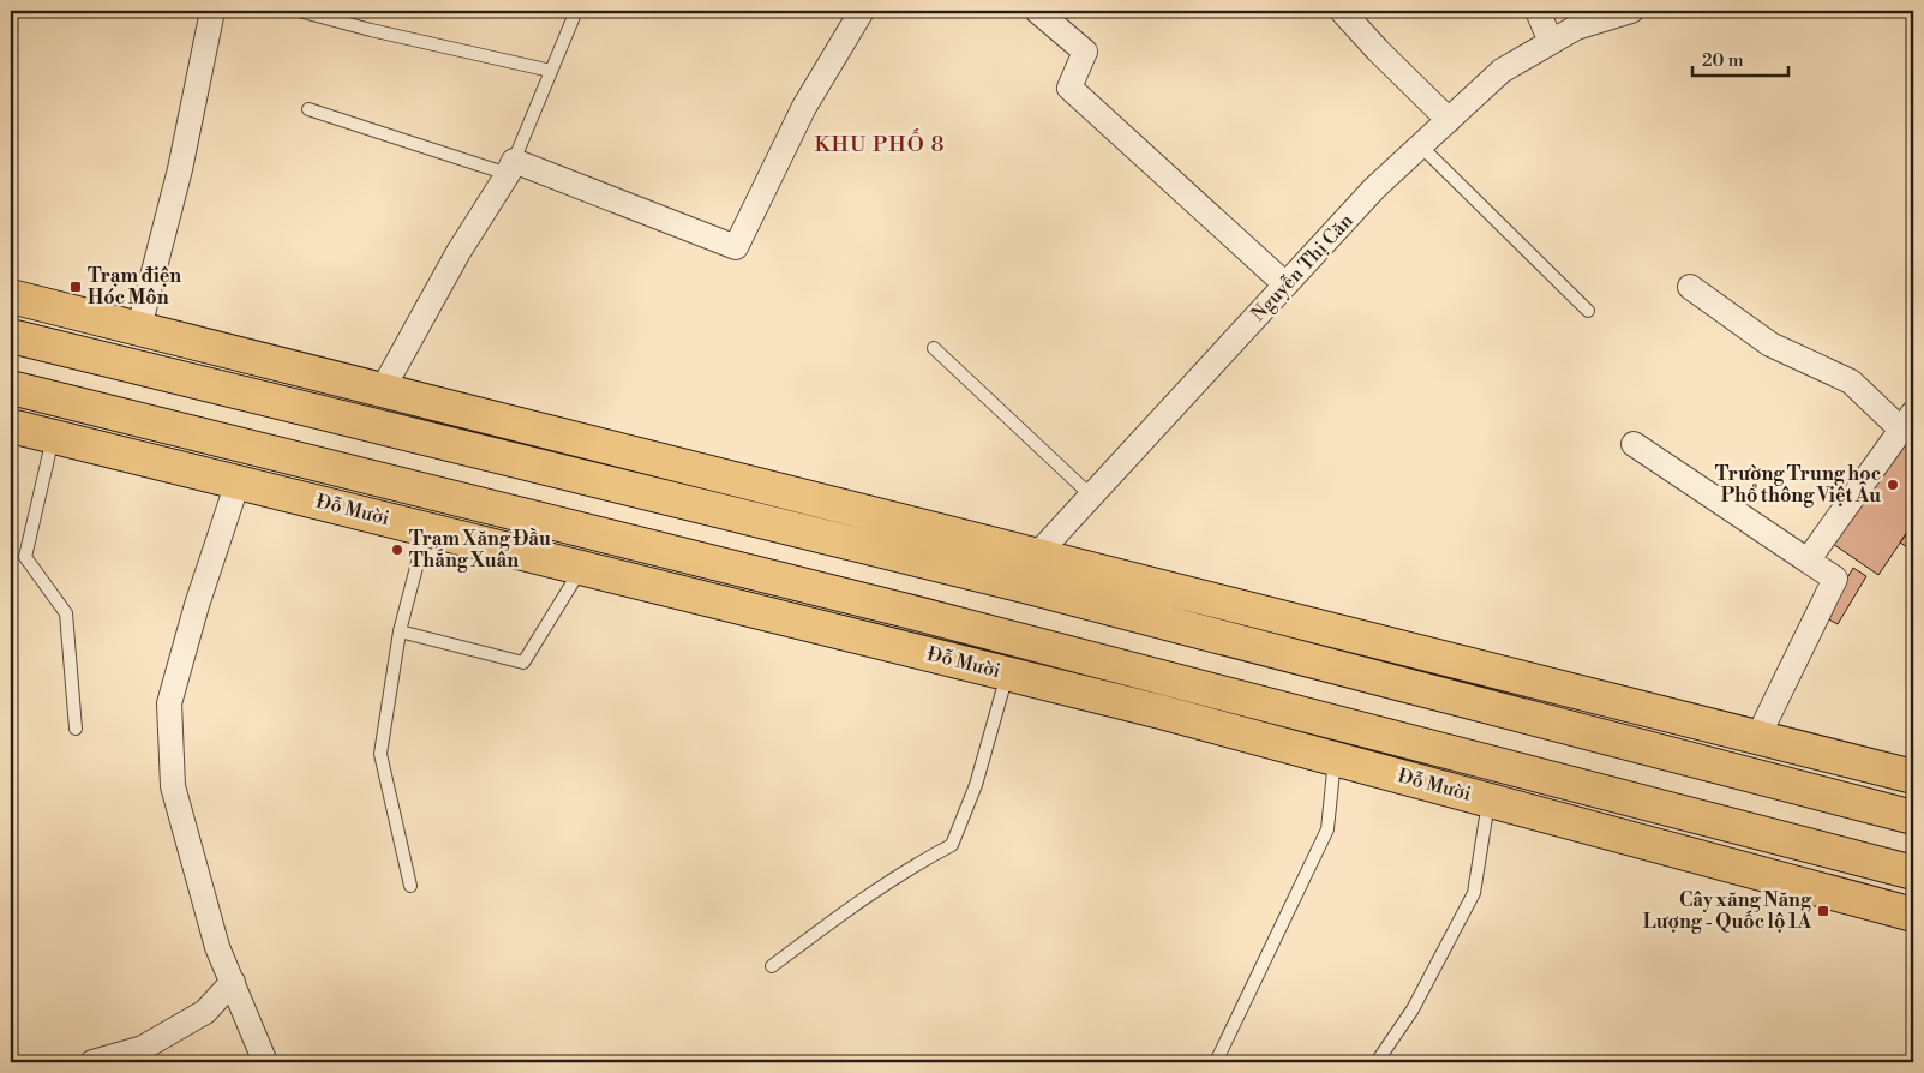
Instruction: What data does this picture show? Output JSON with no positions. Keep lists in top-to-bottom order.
{
  "streets": {
    "highway": ["Đỗ Mười"],
    "street": ["Nguyễn Thị Căn"]
  },
  "districts": ["KHU PHỐ 8"],
  "places": {
    "transit": ["Trạm điện Hóc Môn", "Cây xăng Năng Lượng - Quốc lộ 1A"],
    "other": ["Trường Trung học Phổ thông Việt Âu", "Trạm Xăng Đầu Thắng Xuân"]
  },
  "scale_bar": "20 m"
}
